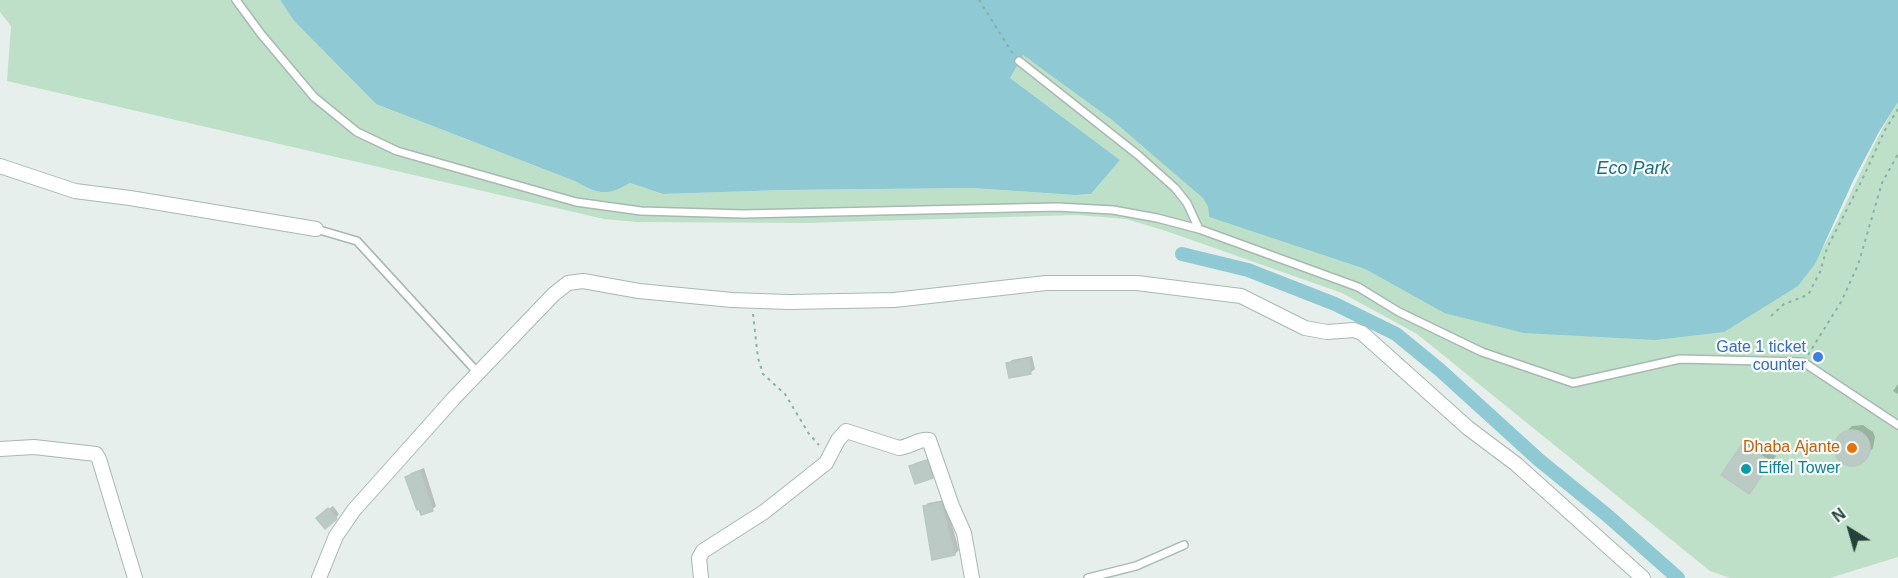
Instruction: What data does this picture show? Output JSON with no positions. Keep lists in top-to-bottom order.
{
  "water": ["Eco Park"],
  "places": ["Gate 1 ticket counter", "Dhaba Ajante", "Eiffel Tower"],
  "north": "top left"
}
